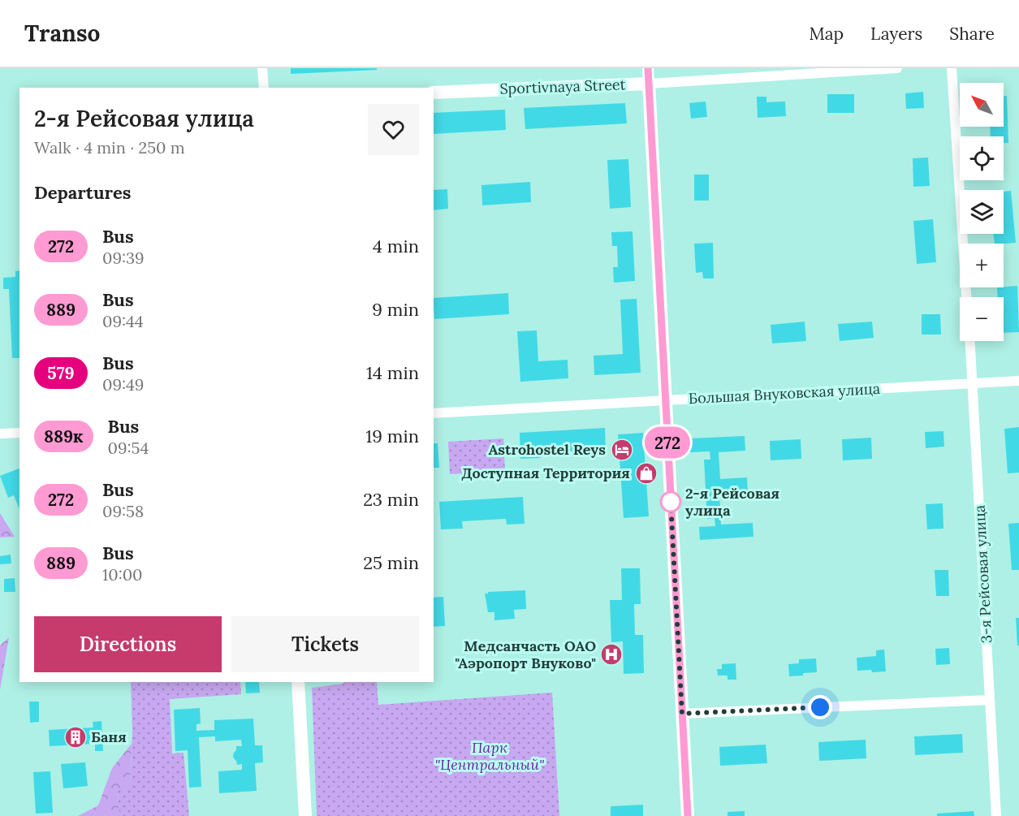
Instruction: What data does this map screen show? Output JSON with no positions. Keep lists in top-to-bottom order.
{
  "streets": {
    "street": ["Sportivnaya Street", "Большая Внуковская улица", "3-я Рейсовая улица"]
  },
  "crossings": [
    ["Большая Внуковская улица", "3-я Рейсовая улица"]
  ],
  "parks": ["Парк \"Центральный\""],
  "places": {
    "hotel": ["Astrohostel Reys"],
    "shop": ["Доступная Территория"],
    "other": ["2-я Рейсовая улица"],
    "hospital": ["Медсанчасть ОАО \"Аэропорт Внуково\""],
    "building": ["Баня"]
  },
  "lines": ["bus line 272"],
  "north": "top left",
  "page": {
    "header": "Transo",
    "nav": ["Map", "Layers", "Share"],
    "on_map": "272",
    "map_buttons": ["+", "−"],
    "heading": [
      ["2-я Рейсовая улица", "Walk · 4 min · 250 m"],
      "Departures"
    ],
    "list": [
      {
        "mark": "272",
        "name": "Bus",
        "note": "09:39",
        "value": "4 min"
      },
      {
        "mark": "889",
        "name": "Bus",
        "note": "09:44",
        "value": "9 min"
      },
      {
        "mark": "579",
        "name": "Bus",
        "note": "09:49",
        "value": "14 min"
      },
      {
        "mark": "889к",
        "name": "Bus",
        "note": "09:54",
        "value": "19 min"
      },
      {
        "mark": "272",
        "name": "Bus",
        "note": "09:58",
        "value": "23 min"
      },
      {
        "mark": "889",
        "name": "Bus",
        "note": "10:00",
        "value": "25 min"
      }
    ],
    "buttons": ["Directions", "Tickets"]
  }
}
